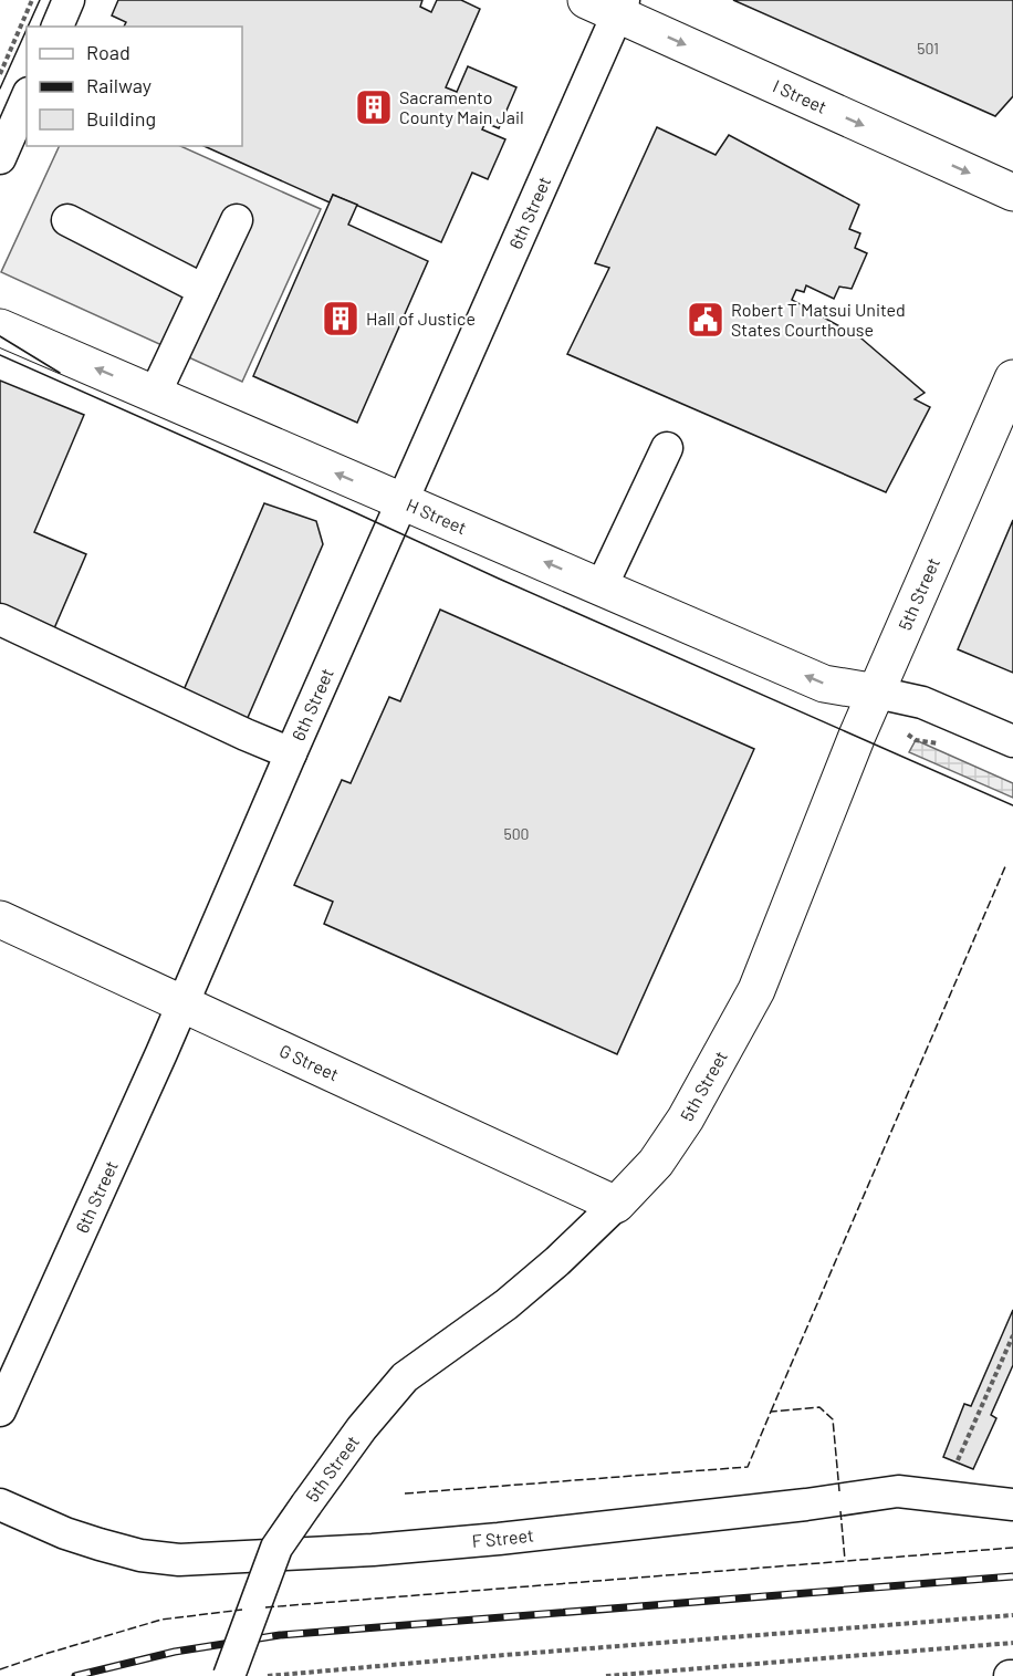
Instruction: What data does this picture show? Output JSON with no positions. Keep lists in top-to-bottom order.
{
  "streets": {
    "main road": [
      "I Street",
      "H Street",
      "5th Street",
      "G Street"
    ],
    "street": ["6th Street", "F Street"]
  },
  "crossings": [
    ["I Street", "6th Street"],
    ["6th Street", "H Street"],
    ["6th Street", "G Street"],
    ["H Street", "5th Street"],
    ["5th Street", "G Street"]
  ],
  "one_way": ["I Street", "H Street"],
  "places": {
    "building": ["Sacramento County Main Jail", "Hall of Justice"],
    "public building": ["Robert T Matsui United States Courthouse"]
  },
  "house_numbers": ["501", "500"],
  "legend": ["Road", "Railway", "Building"]
}
